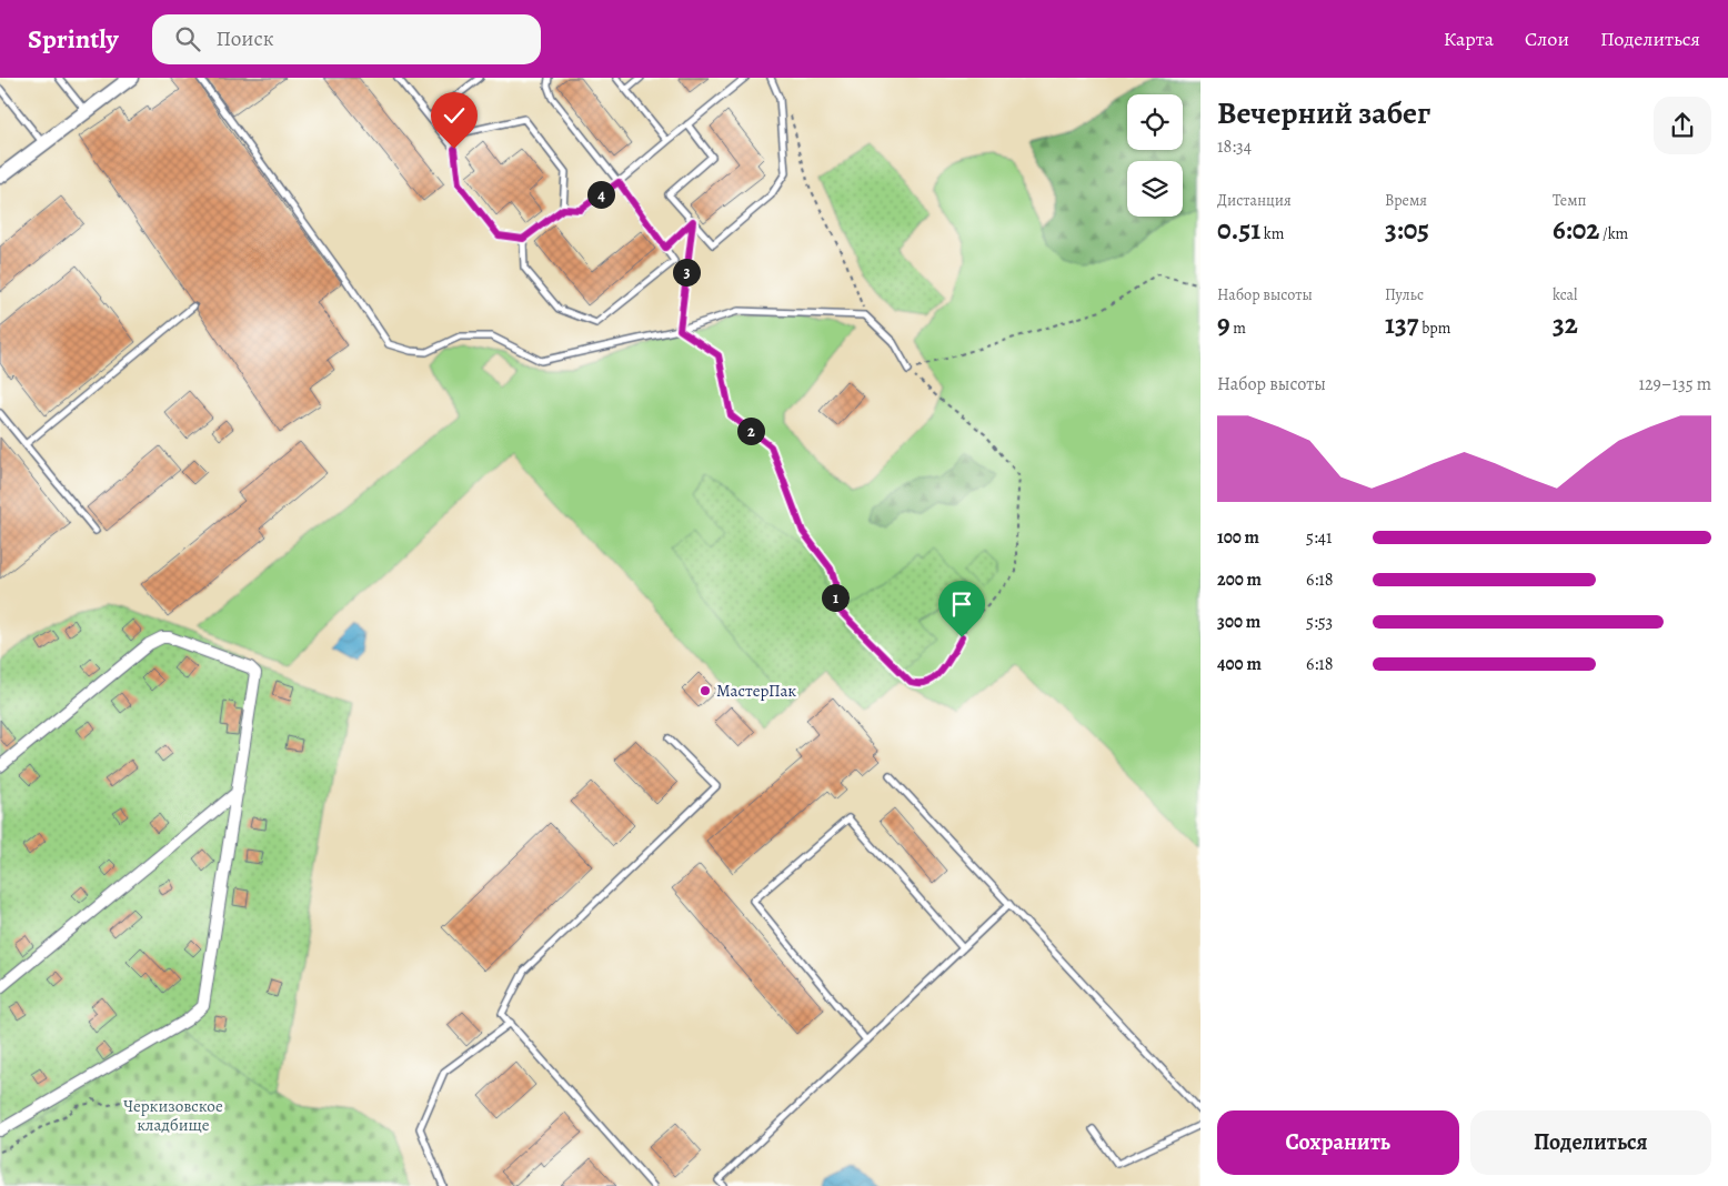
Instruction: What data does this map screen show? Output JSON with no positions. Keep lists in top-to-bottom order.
{
  "parks": ["Черкизовское кладбище"],
  "places": ["МастерПак"],
  "page": {
    "header": "Sprintly",
    "search": "Поиск",
    "nav": ["Карта", "Слои", "Поделиться"],
    "heading": ["Вечерний забег", "18:34"],
    "stats": [
      ["Дистанция", "0.51 km"],
      ["Время", "3:05"],
      ["Темп", "6:02 /km"],
      ["Набор высоты", "9 m"],
      ["Пульс", "137 bpm"],
      ["kcal", "32"]
    ],
    "pins": [
      "4",
      "3",
      "2",
      "1"
    ],
    "chart": ["Набор высоты", "129–135 m"],
    "list": [
      {
        "name": "100 m",
        "note": "5:41"
      },
      {
        "name": "200 m",
        "note": "6:18"
      },
      {
        "name": "300 m",
        "note": "5:53"
      },
      {
        "name": "400 m",
        "note": "6:18"
      }
    ],
    "buttons": ["Сохранить", "Поделиться"]
  }
}
